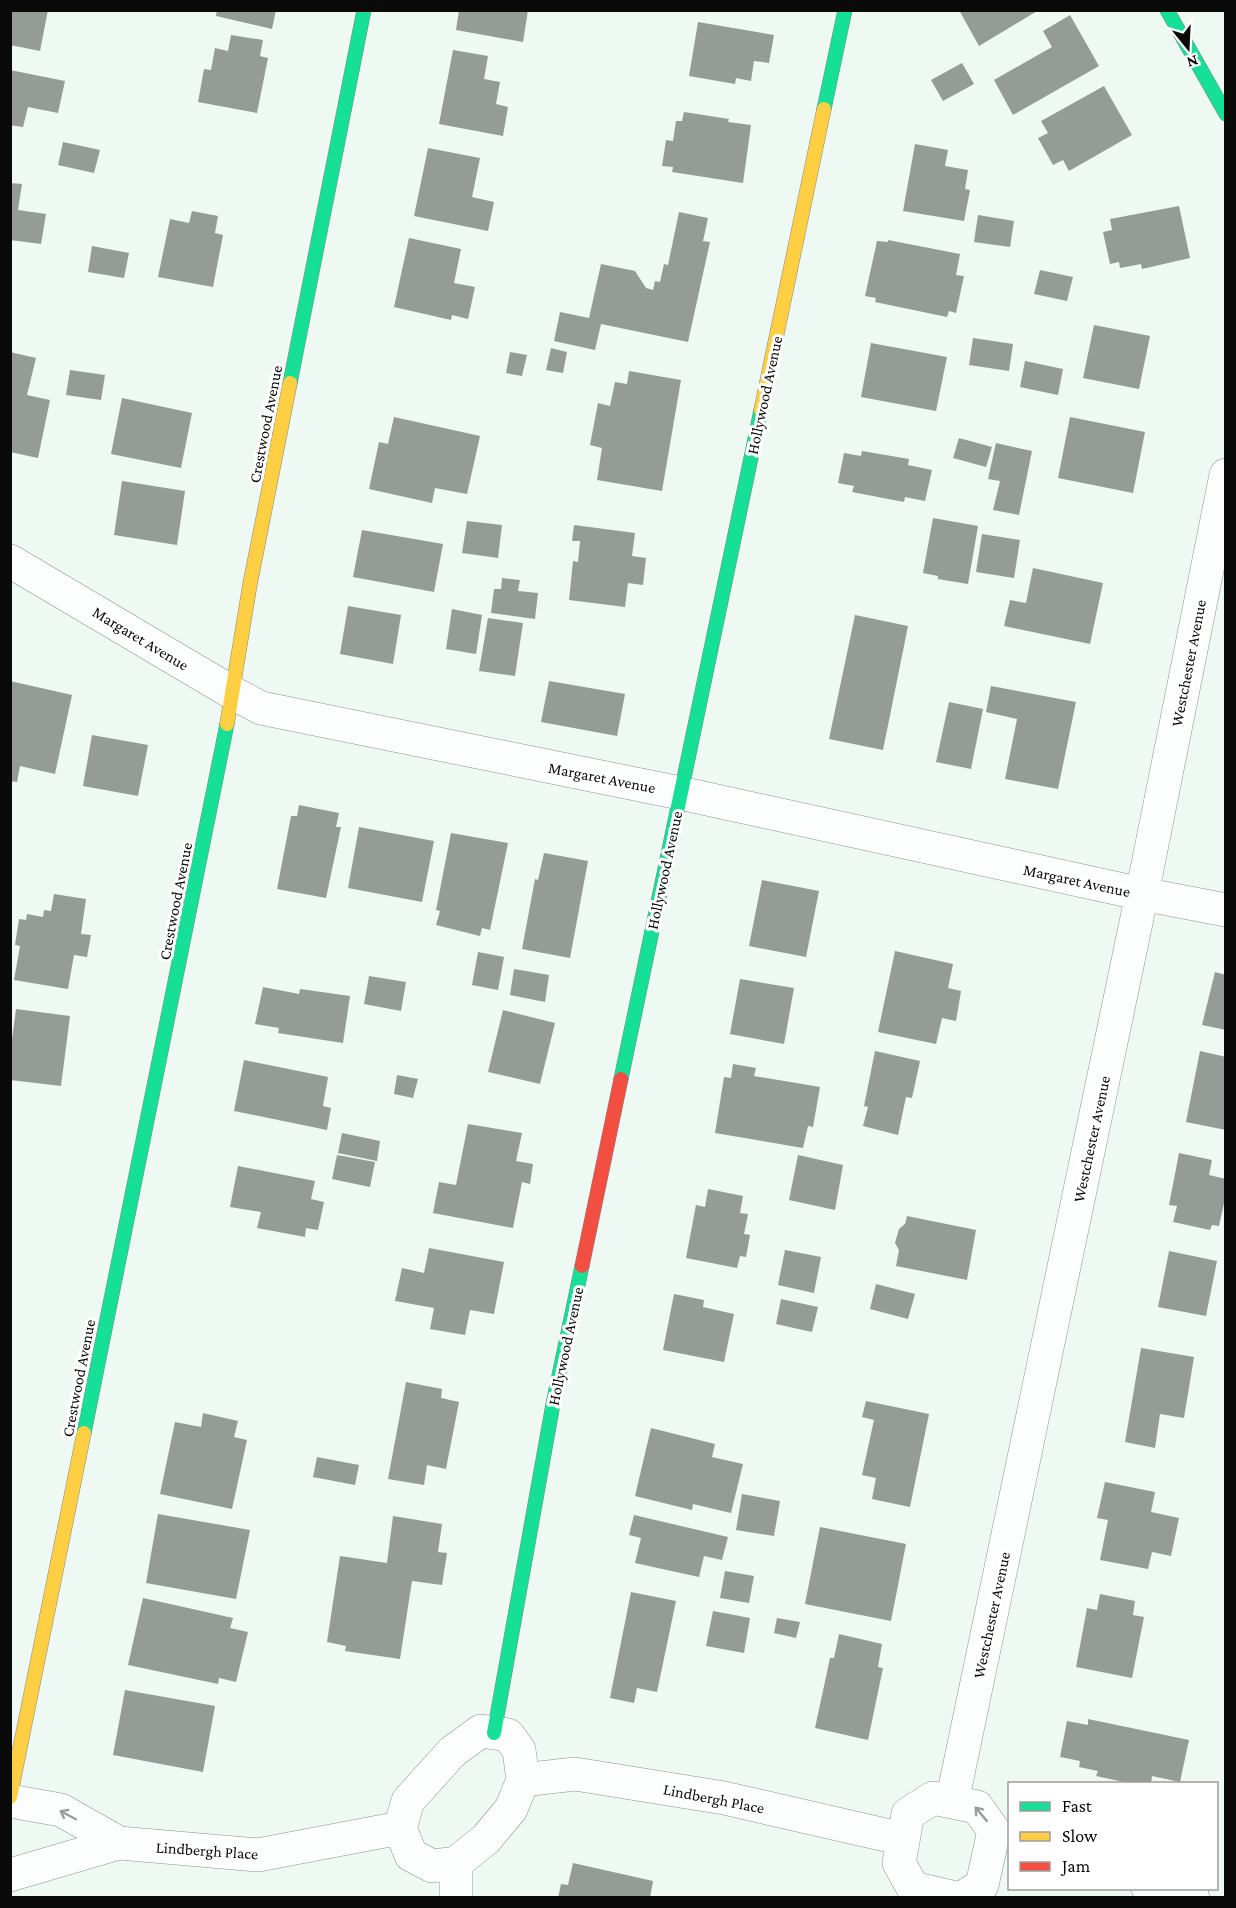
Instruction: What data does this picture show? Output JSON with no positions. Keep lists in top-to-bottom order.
{
  "streets": {
    "street": [
      "Hollywood Avenue",
      "Crestwood Avenue",
      "Margaret Avenue",
      "Westchester Avenue",
      "Lindbergh Place"
    ]
  },
  "crossings": [
    ["Hollywood Avenue", "Margaret Avenue"],
    ["Hollywood Avenue", "Lindbergh Place"],
    ["Crestwood Avenue", "Margaret Avenue"],
    ["Crestwood Avenue", "Lindbergh Place"],
    ["Margaret Avenue", "Westchester Avenue"],
    ["Westchester Avenue", "Lindbergh Place"]
  ],
  "legend": ["Fast", "Slow", "Jam"],
  "north": "bottom"
}
